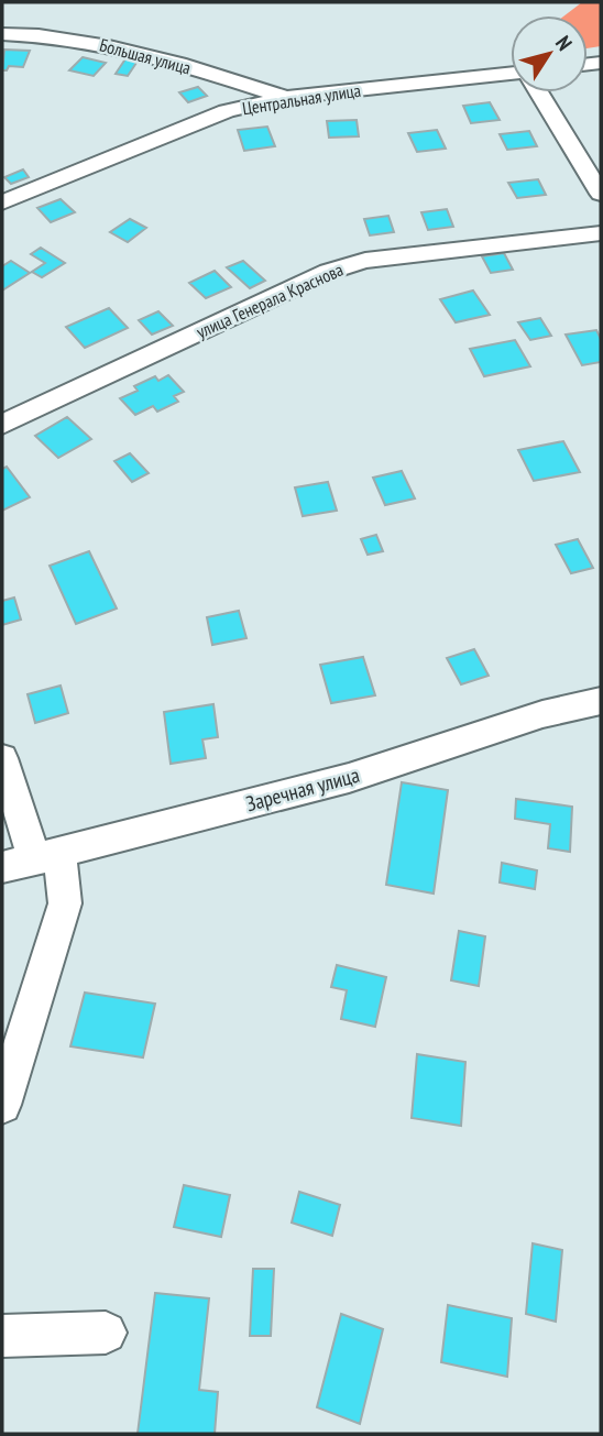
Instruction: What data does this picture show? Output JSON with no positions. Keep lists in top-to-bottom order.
{
  "streets": {
    "street": [
      "Большая улица",
      "Центральная улица",
      "улица Генерала Краснова",
      "Заречная улица"
    ]
  },
  "crossings": [
    ["Большая улица", "Центральная улица"]
  ],
  "north": "top right"
}
